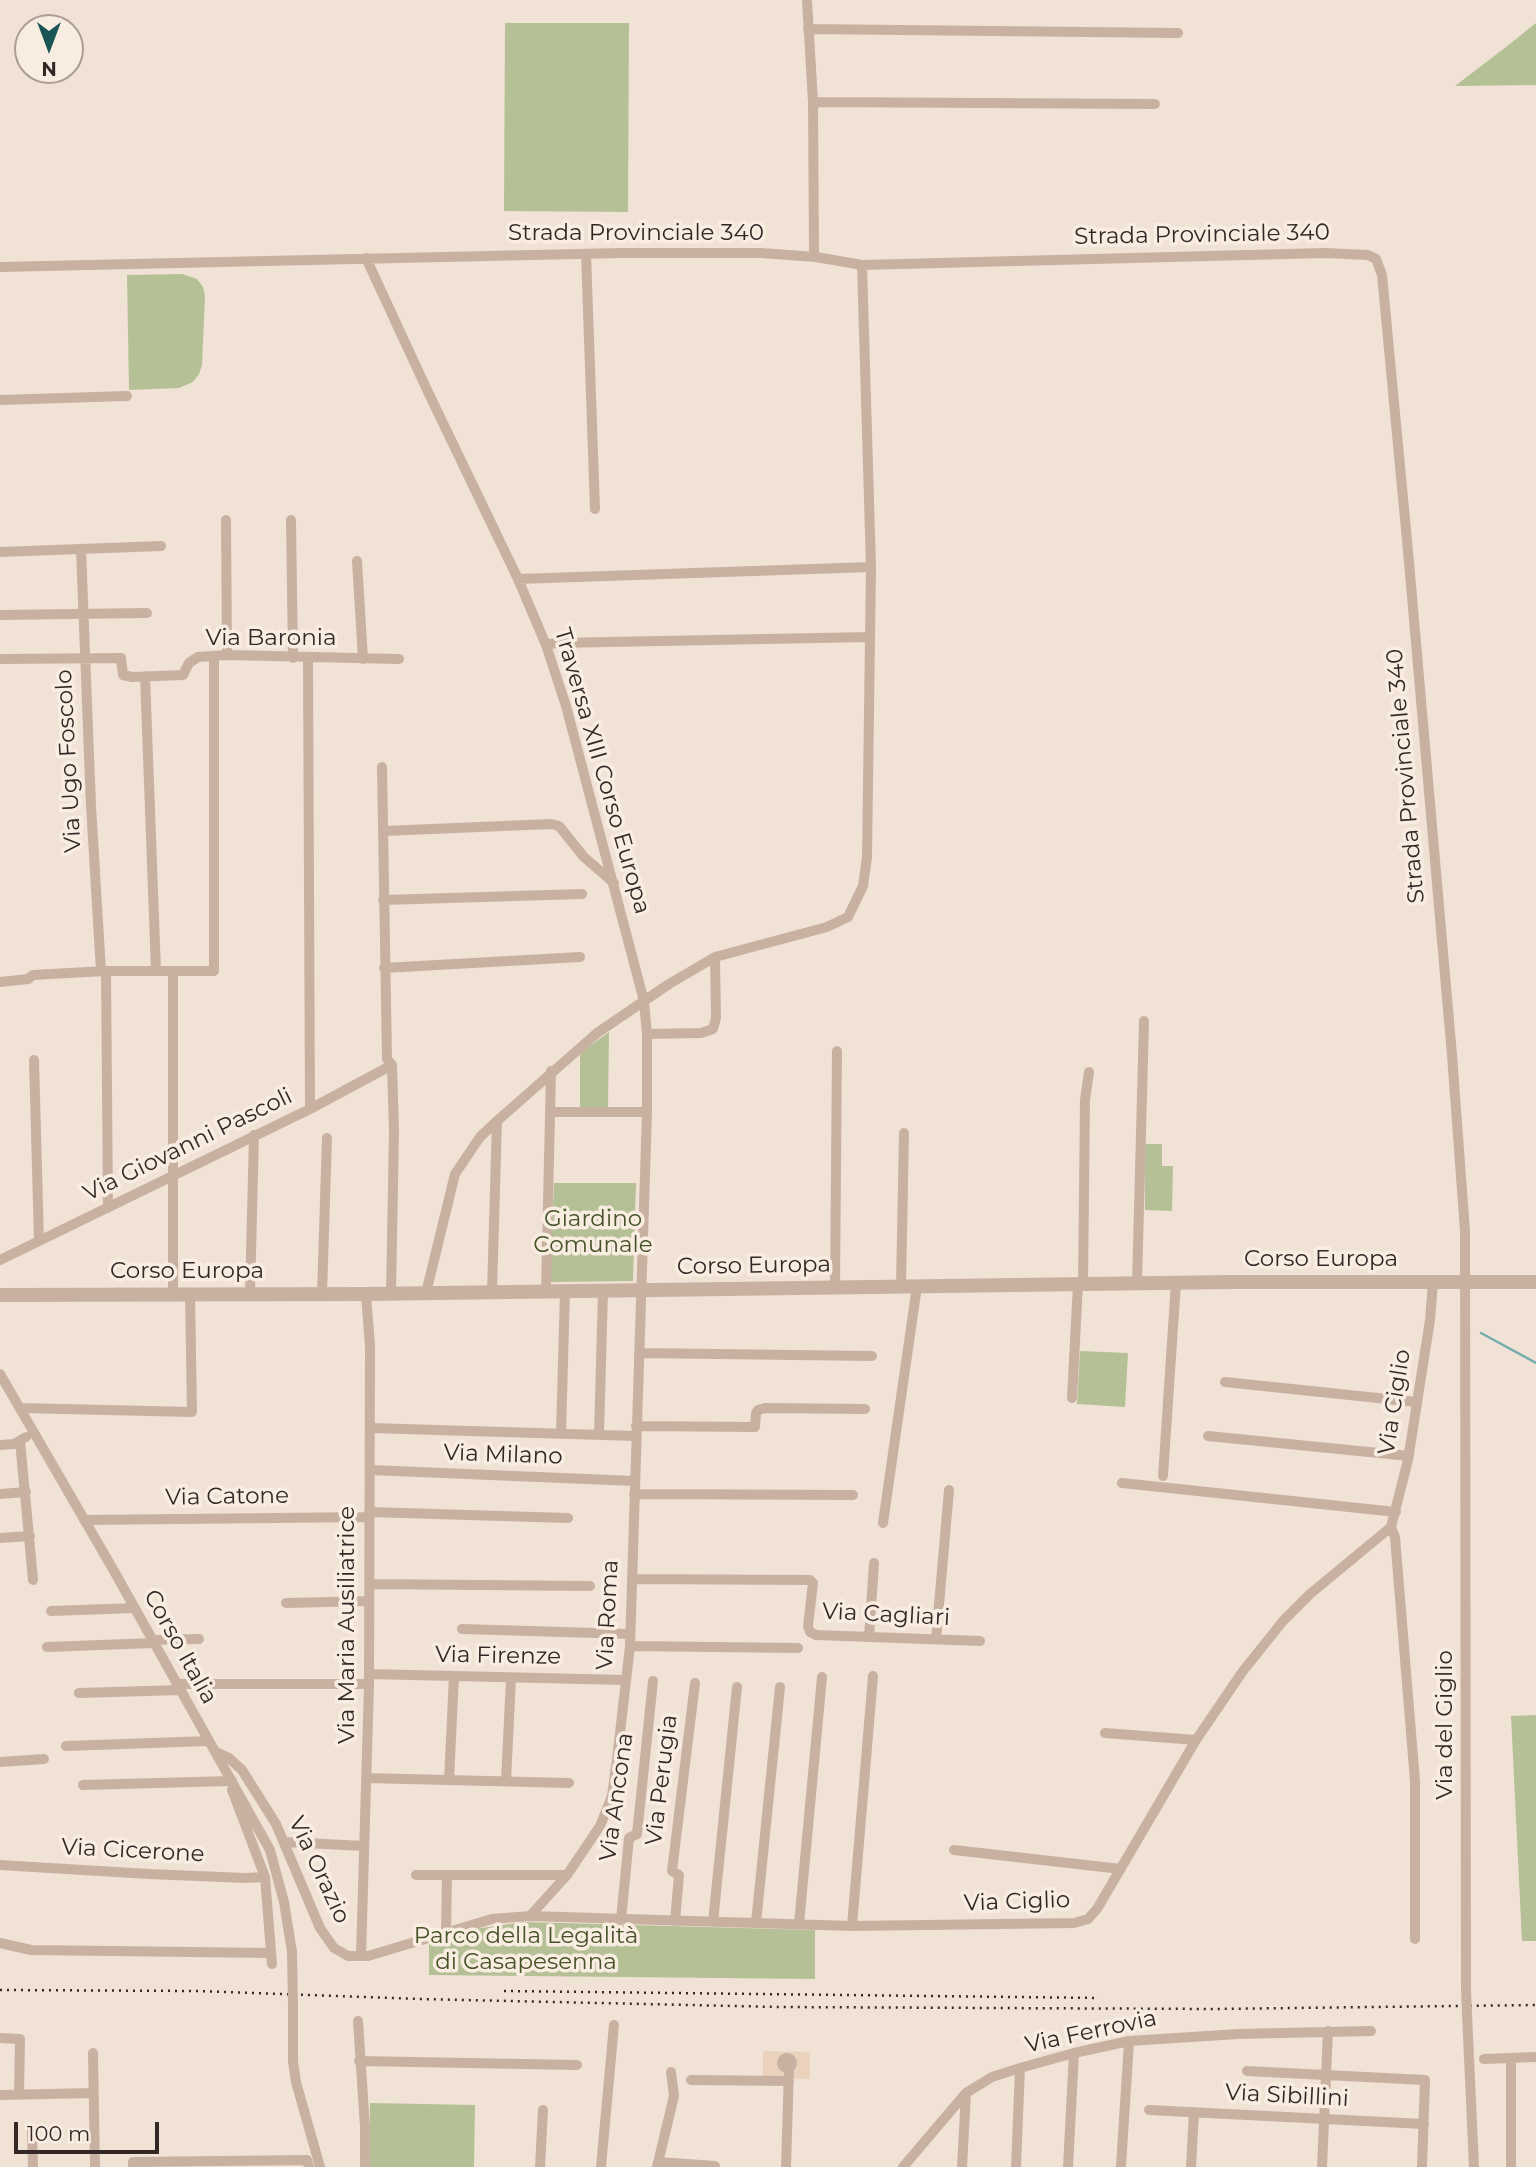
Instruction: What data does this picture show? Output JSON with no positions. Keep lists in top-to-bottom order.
{
  "streets": {
    "street": [
      "Strada Provinciale 340",
      "Via Baronia",
      "Via Ugo Foscolo",
      "Traversa XIII Corso Europa",
      "Via Giovanni Pascoli",
      "Corso Europa",
      "Via Ciglio",
      "Via Milano",
      "Via Catone",
      "Via Roma",
      "Via Cagliari",
      "Via Maria Ausiliatrice",
      "Corso Italia",
      "Via Firenze",
      "Via del Giglio",
      "Via Perugia",
      "Via Ancona",
      "Via Cicerone",
      "Via Orazio",
      "Via Ferrovia",
      "Via Sibillini"
    ]
  },
  "crossings": [
    ["Strada Provinciale 340", "Traversa XIII Corso Europa"],
    ["Strada Provinciale 340", "Corso Europa"],
    ["Strada Provinciale 340", "Via del Giglio"],
    ["Via Ugo Foscolo", "Via Giovanni Pascoli"],
    ["Traversa XIII Corso Europa", "Corso Europa"],
    ["Traversa XIII Corso Europa", "Via Roma"],
    ["Corso Europa", "Via Ciglio"],
    ["Corso Europa", "Via Roma"],
    ["Corso Europa", "Via Maria Ausiliatrice"],
    ["Corso Europa", "Via del Giglio"],
    ["Via Ciglio", "Via Roma"],
    ["Via Ciglio", "Via Perugia"],
    ["Via Ciglio", "Via Ancona"],
    ["Via Milano", "Via Roma"],
    ["Via Milano", "Via Maria Ausiliatrice"],
    ["Via Catone", "Via Maria Ausiliatrice"],
    ["Via Catone", "Corso Italia"],
    ["Via Roma", "Via Cagliari"],
    ["Via Roma", "Via Firenze"],
    ["Via Maria Ausiliatrice", "Via Firenze"],
    ["Via Maria Ausiliatrice", "Via Orazio"],
    ["Corso Italia", "Via Firenze"],
    ["Corso Italia", "Via Orazio"]
  ],
  "parks": ["Giardino Comunale", "Parco della Legalità di Casapesenna"],
  "scale_bar": "100 m",
  "north": "bottom"
}
